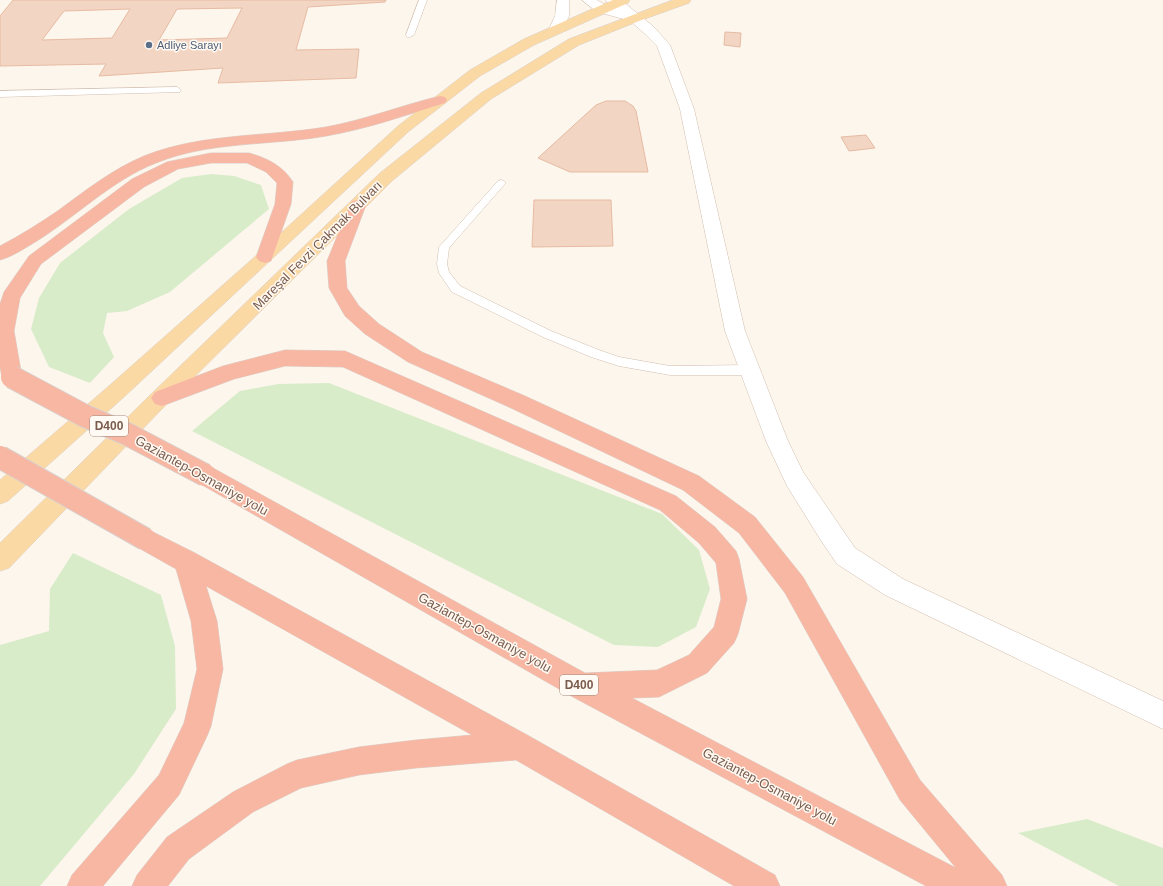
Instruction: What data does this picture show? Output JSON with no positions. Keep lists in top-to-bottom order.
{
  "streets": {
    "highway": ["D400", "Gaziantep-Osmaniye yolu"],
    "main road": ["Mareşal Fevzi Çakmak Bulvarı"]
  },
  "places": ["Adliye Sarayı"]
}
